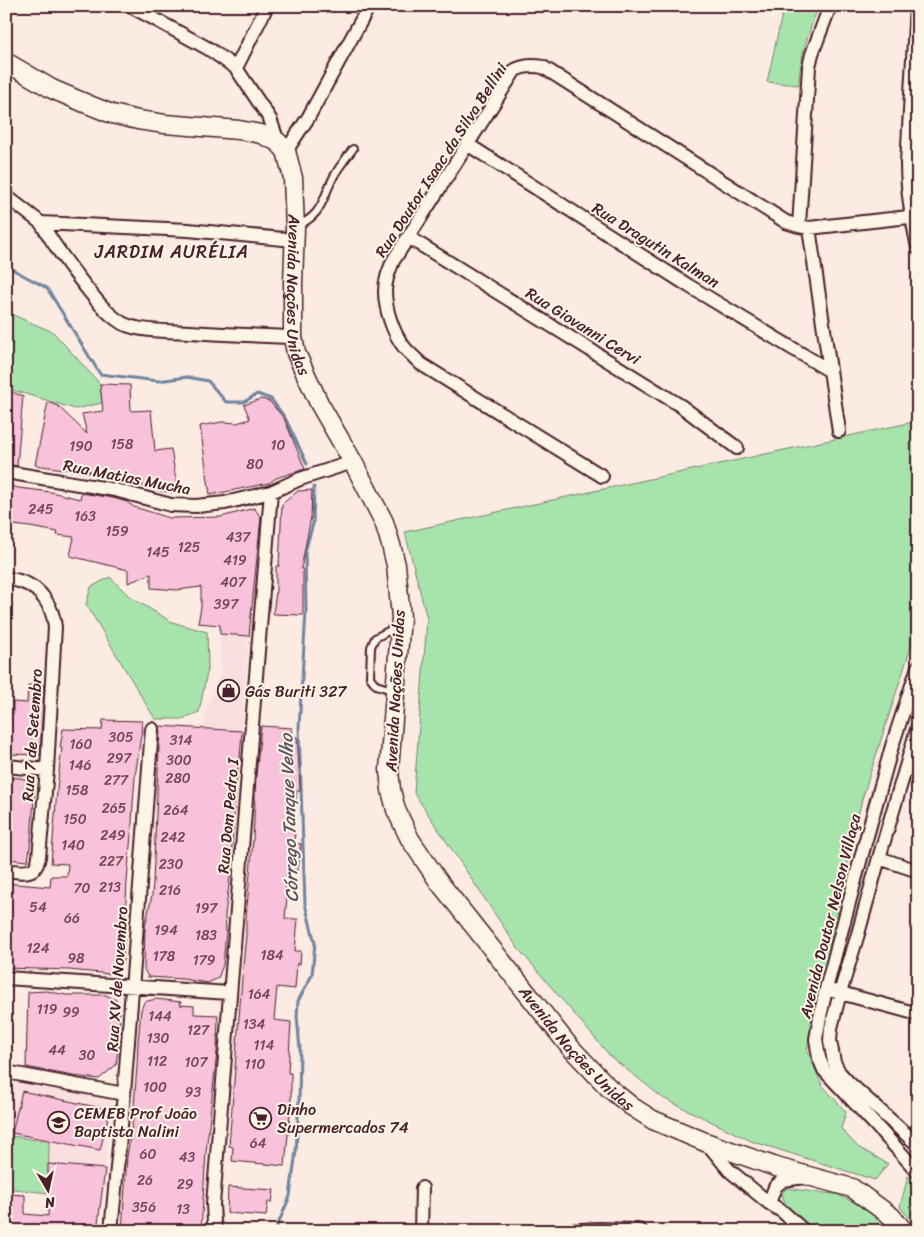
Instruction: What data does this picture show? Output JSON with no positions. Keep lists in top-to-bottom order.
{
  "streets": {
    "street": [
      "Rua Doutor Isaac da Silva Bellini",
      "Rua Dragutin Kalman",
      "Avenida Nações Unidas",
      "Rua Giovanni Cervi",
      "Rua Matias Mucha",
      "Rua 7 de Setembro",
      "Rua Dom Pedro I",
      "Avenida Doutor Nelson Villaça",
      "Rua XV de Novembro"
    ]
  },
  "crossings": [
    ["Rua Doutor Isaac da Silva Bellini", "Rua Dragutin Kalman"],
    ["Rua Doutor Isaac da Silva Bellini", "Rua Giovanni Cervi"],
    ["Rua Matias Mucha", "Rua Dom Pedro I"]
  ],
  "districts": ["JARDIM AURÉLIA"],
  "water": ["Córrego Tanque Velho"],
  "places": {
    "shop": ["Gás Buriti 327"],
    "supermarket": ["Dinho Supermercados 74"],
    "school or university": ["CEMEB Prof João Baptista Nalini"]
  },
  "house_numbers": [
    "158",
    "10",
    "190",
    "80",
    "245",
    "163",
    "159",
    "437",
    "125",
    "145",
    "419",
    "407",
    "397",
    "305",
    "314",
    "160",
    "297",
    "300",
    "146",
    "280",
    "277",
    "158",
    "265",
    "264",
    "150",
    "249",
    "242",
    "140",
    "227",
    "230",
    "213",
    "70",
    "216",
    "54",
    "197",
    "66",
    "194",
    "183",
    "124",
    "184",
    "178",
    "98",
    "179",
    "164",
    "119",
    "99",
    "144",
    "134",
    "127",
    "130",
    "114",
    "44",
    "30",
    "112",
    "107",
    "110",
    "100",
    "93",
    "64",
    "60",
    "43",
    "26",
    "29",
    "356",
    "13"
  ],
  "north": "bottom"
}
